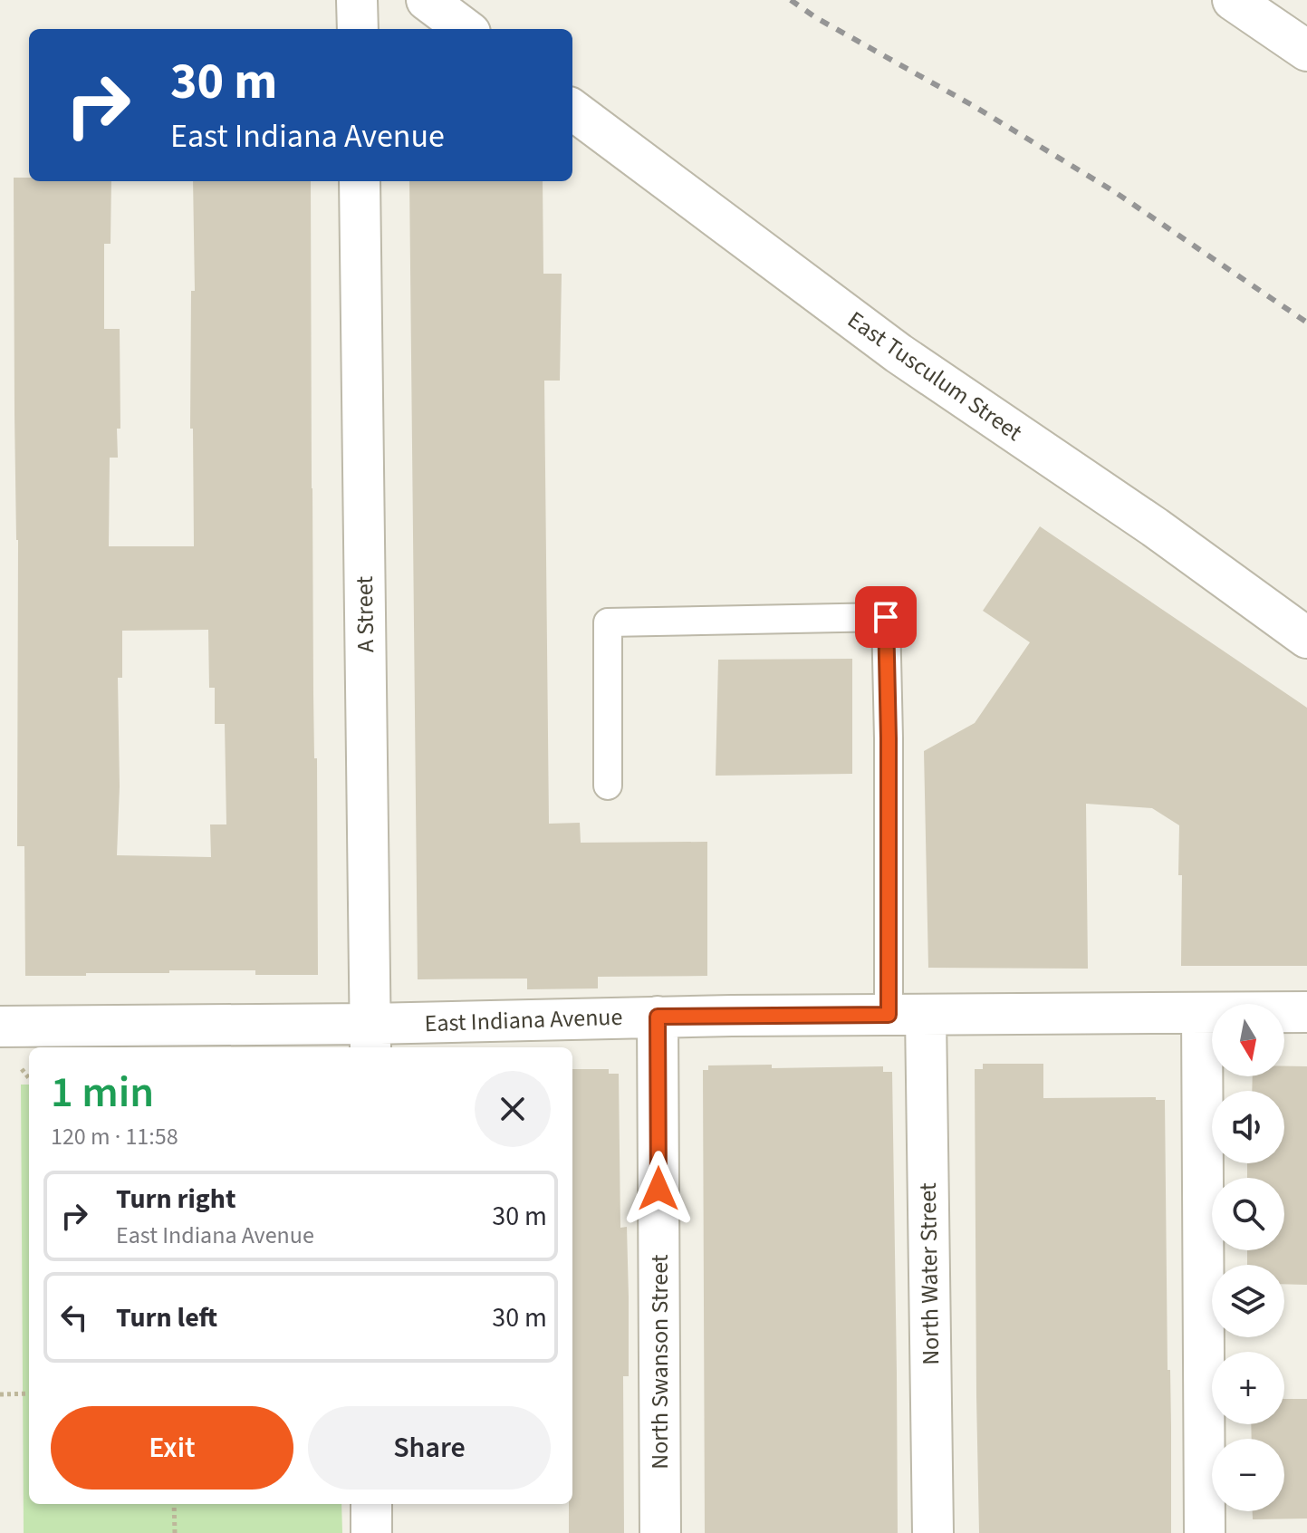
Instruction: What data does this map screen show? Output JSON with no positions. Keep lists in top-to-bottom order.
{
  "streets": {
    "street": [
      "East Tusculum Street",
      "A Street",
      "East Indiana Avenue",
      "North Water Street",
      "North Swanson Street"
    ]
  },
  "crossings": [
    ["A Street", "East Indiana Avenue"],
    ["East Indiana Avenue", "North Water Street"],
    ["East Indiana Avenue", "North Swanson Street"]
  ],
  "north": "bottom",
  "page": {
    "turn": ["30 m", "East Indiana Avenue"],
    "map_buttons": ["+", "−"],
    "heading": ["1 min", "120 m · 11:58"],
    "list": [
      {
        "name": "Turn right",
        "note": "East Indiana Avenue",
        "value": "30 m"
      },
      {
        "name": "Turn left",
        "value": "30 m"
      }
    ],
    "buttons": ["Exit", "Share"]
  }
}
